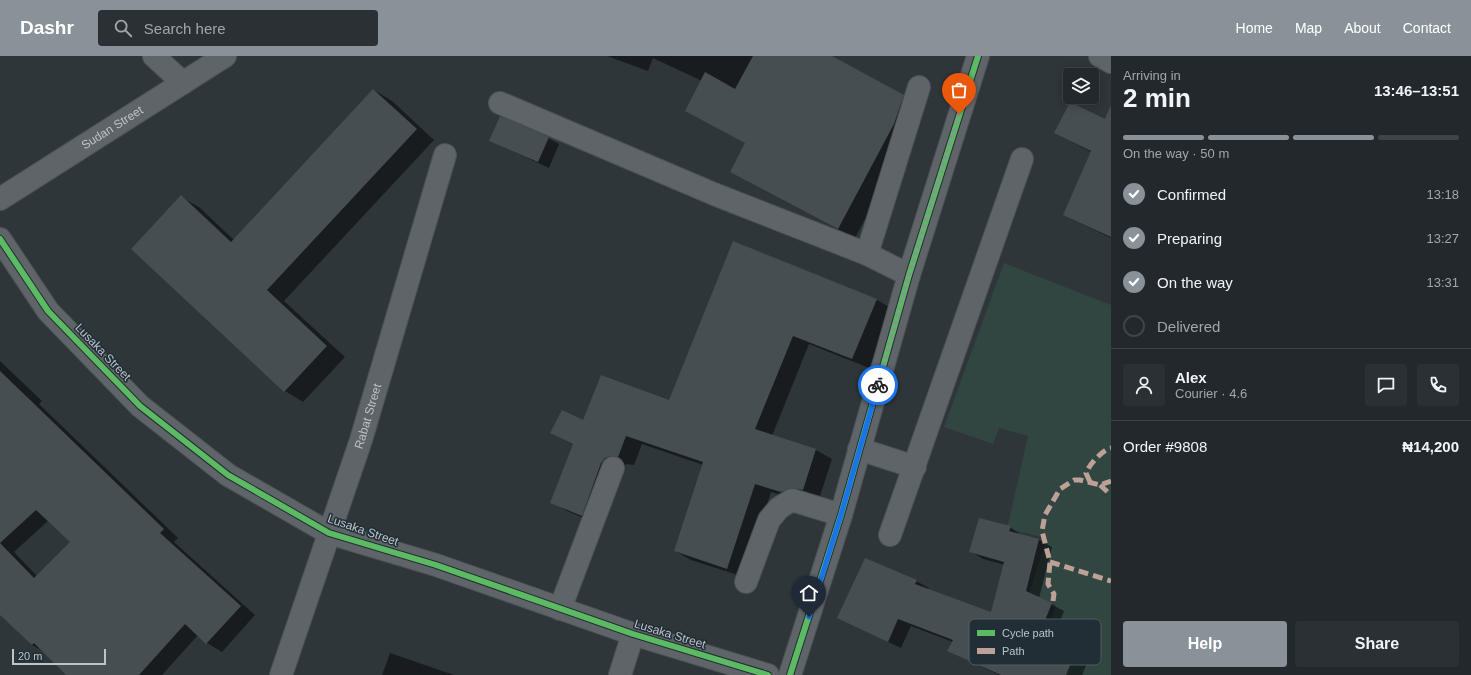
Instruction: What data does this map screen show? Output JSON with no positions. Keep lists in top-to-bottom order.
{
  "streets": {
    "street": ["Sudan Street", "Lusaka Street", "Rabat Street"]
  },
  "crossings": [
    ["Lusaka Street", "Rabat Street"]
  ],
  "legend": ["Cycle path", "Path"],
  "scale_bar": "20 m",
  "page": {
    "header": "Dashr",
    "search": "Search here",
    "nav": [
      "Home",
      "Map",
      "About",
      "Contact"
    ],
    "heading": ["2 min", "Arriving in", "13:46–13:51"],
    "panel": [
      "Alex",
      "Courier · 4.6",
      "Order #9808",
      "₦14,200"
    ],
    "bar": "On the way · 50 m",
    "list": [
      ["Confirmed", "13:18"],
      ["Preparing", "13:27"],
      ["On the way", "13:31"],
      "Delivered"
    ],
    "buttons": ["Help", "Share"],
    "scale": "20 m"
  }
}
